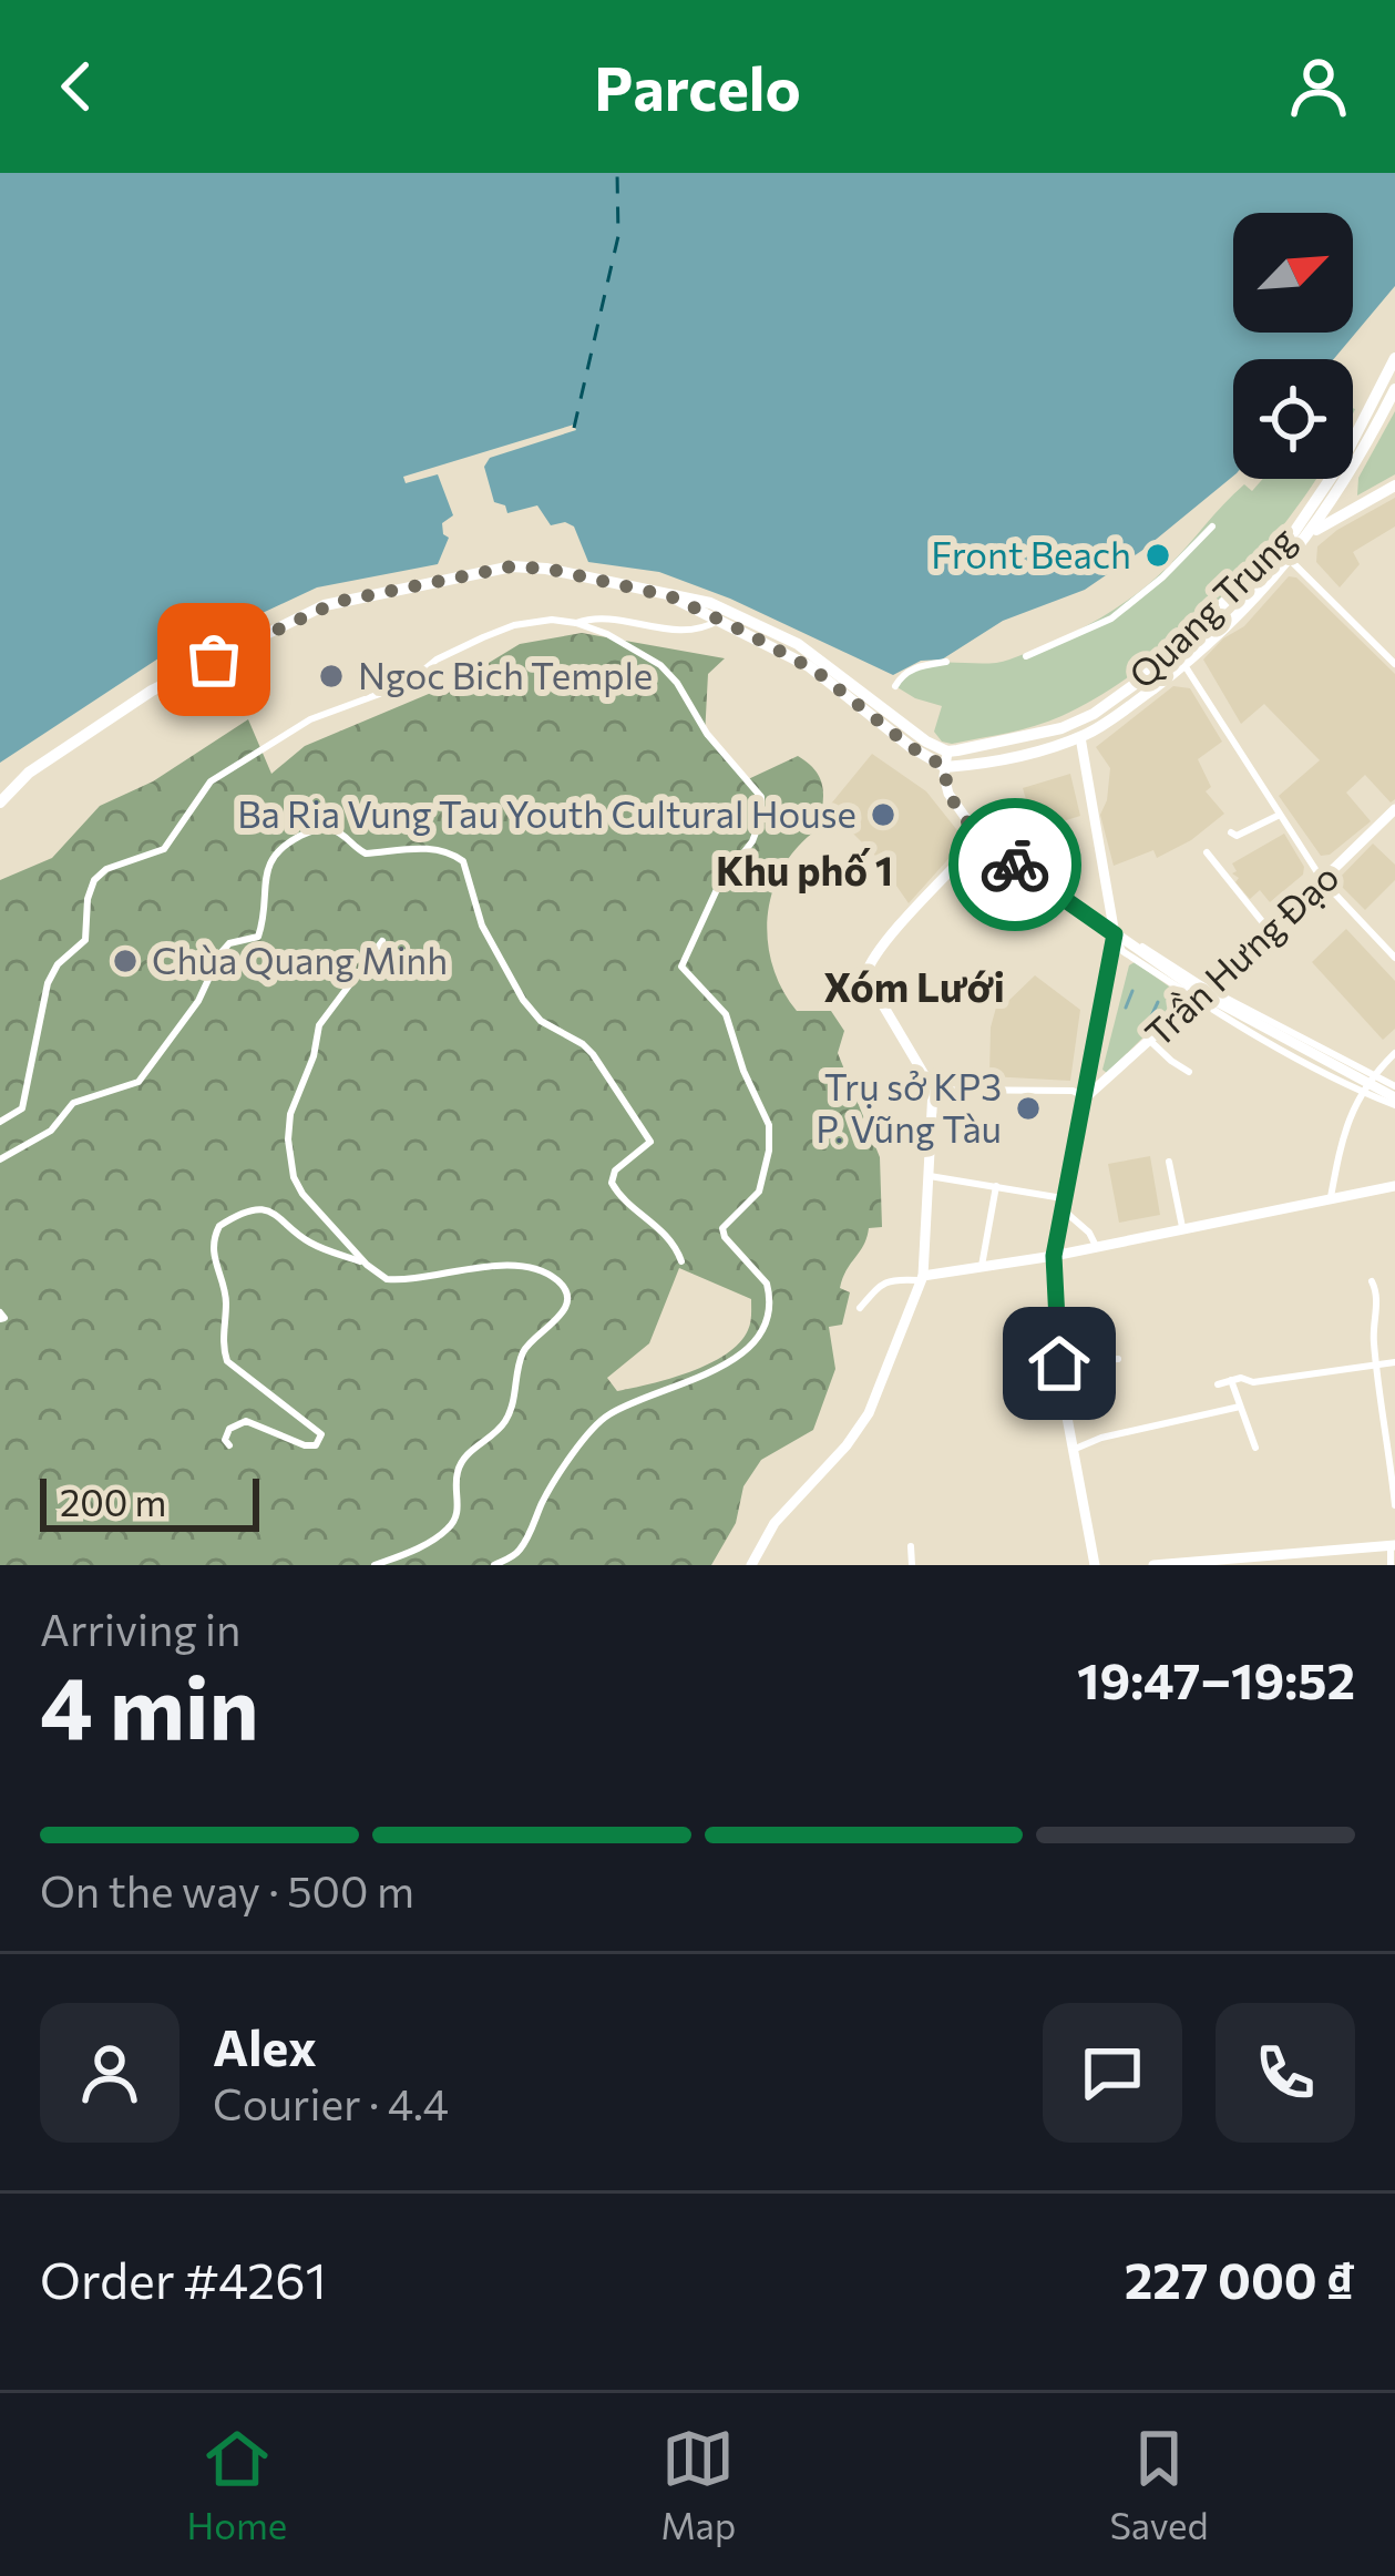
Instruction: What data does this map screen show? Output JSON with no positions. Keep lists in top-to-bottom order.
{
  "streets": {
    "main road": ["Quang Trung", "Trần Hưng Đạo"]
  },
  "districts": ["Khu phố 1", "Xóm Lưới"],
  "places": [
    "Front Beach",
    "Ngoc Bich Temple",
    "Ba Ria Vung Tau Youth Cultural House",
    "Chùa Quang Minh",
    "Trụ sở KP3 P. Vũng Tàu"
  ],
  "scale_bar": "200 m",
  "north": "top right",
  "page": {
    "header": "Parcelo",
    "scale": "200 m",
    "heading": ["4 min", "Arriving in", "19:47–19:52"],
    "panel": [
      "Alex",
      "Courier · 4.4",
      "Order #4261",
      "227 000 ₫"
    ],
    "bar": "On the way · 500 m",
    "tabs": ["Home", "Map", "Saved"]
  }
}
